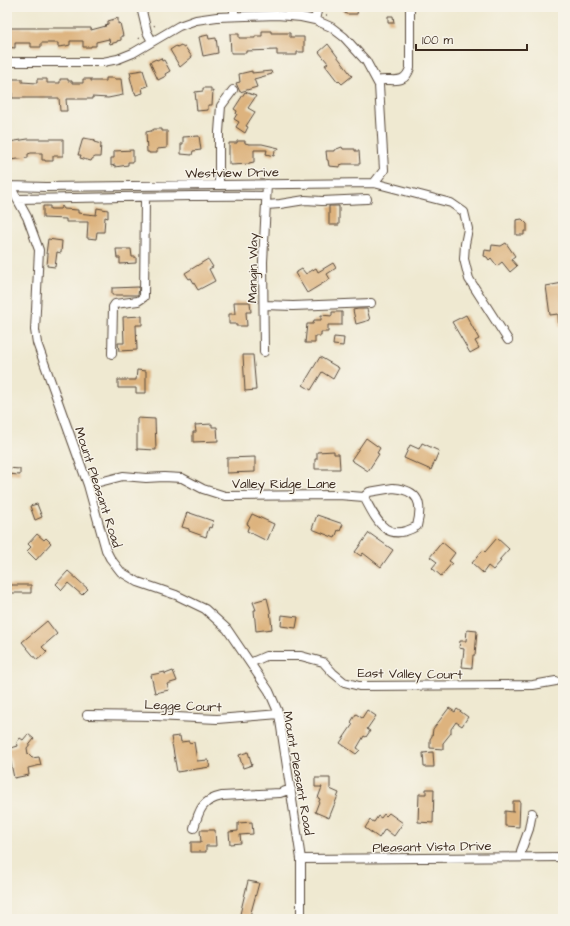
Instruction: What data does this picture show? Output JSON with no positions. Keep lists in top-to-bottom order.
{
  "streets": {
    "street": [
      "Westview Drive",
      "Mangin Way",
      "Valley Ridge Lane",
      "Mount Pleasant Road",
      "East Valley Court",
      "Legge Court",
      "Pleasant Vista Drive"
    ]
  },
  "crossings": [
    ["Westview Drive", "Mangin Way"],
    ["Westview Drive", "Mount Pleasant Road"],
    ["Valley Ridge Lane", "Mount Pleasant Road"],
    ["Mount Pleasant Road", "East Valley Court"],
    ["Mount Pleasant Road", "Legge Court"],
    ["Mount Pleasant Road", "Pleasant Vista Drive"]
  ],
  "scale_bar": "100 m"
}
